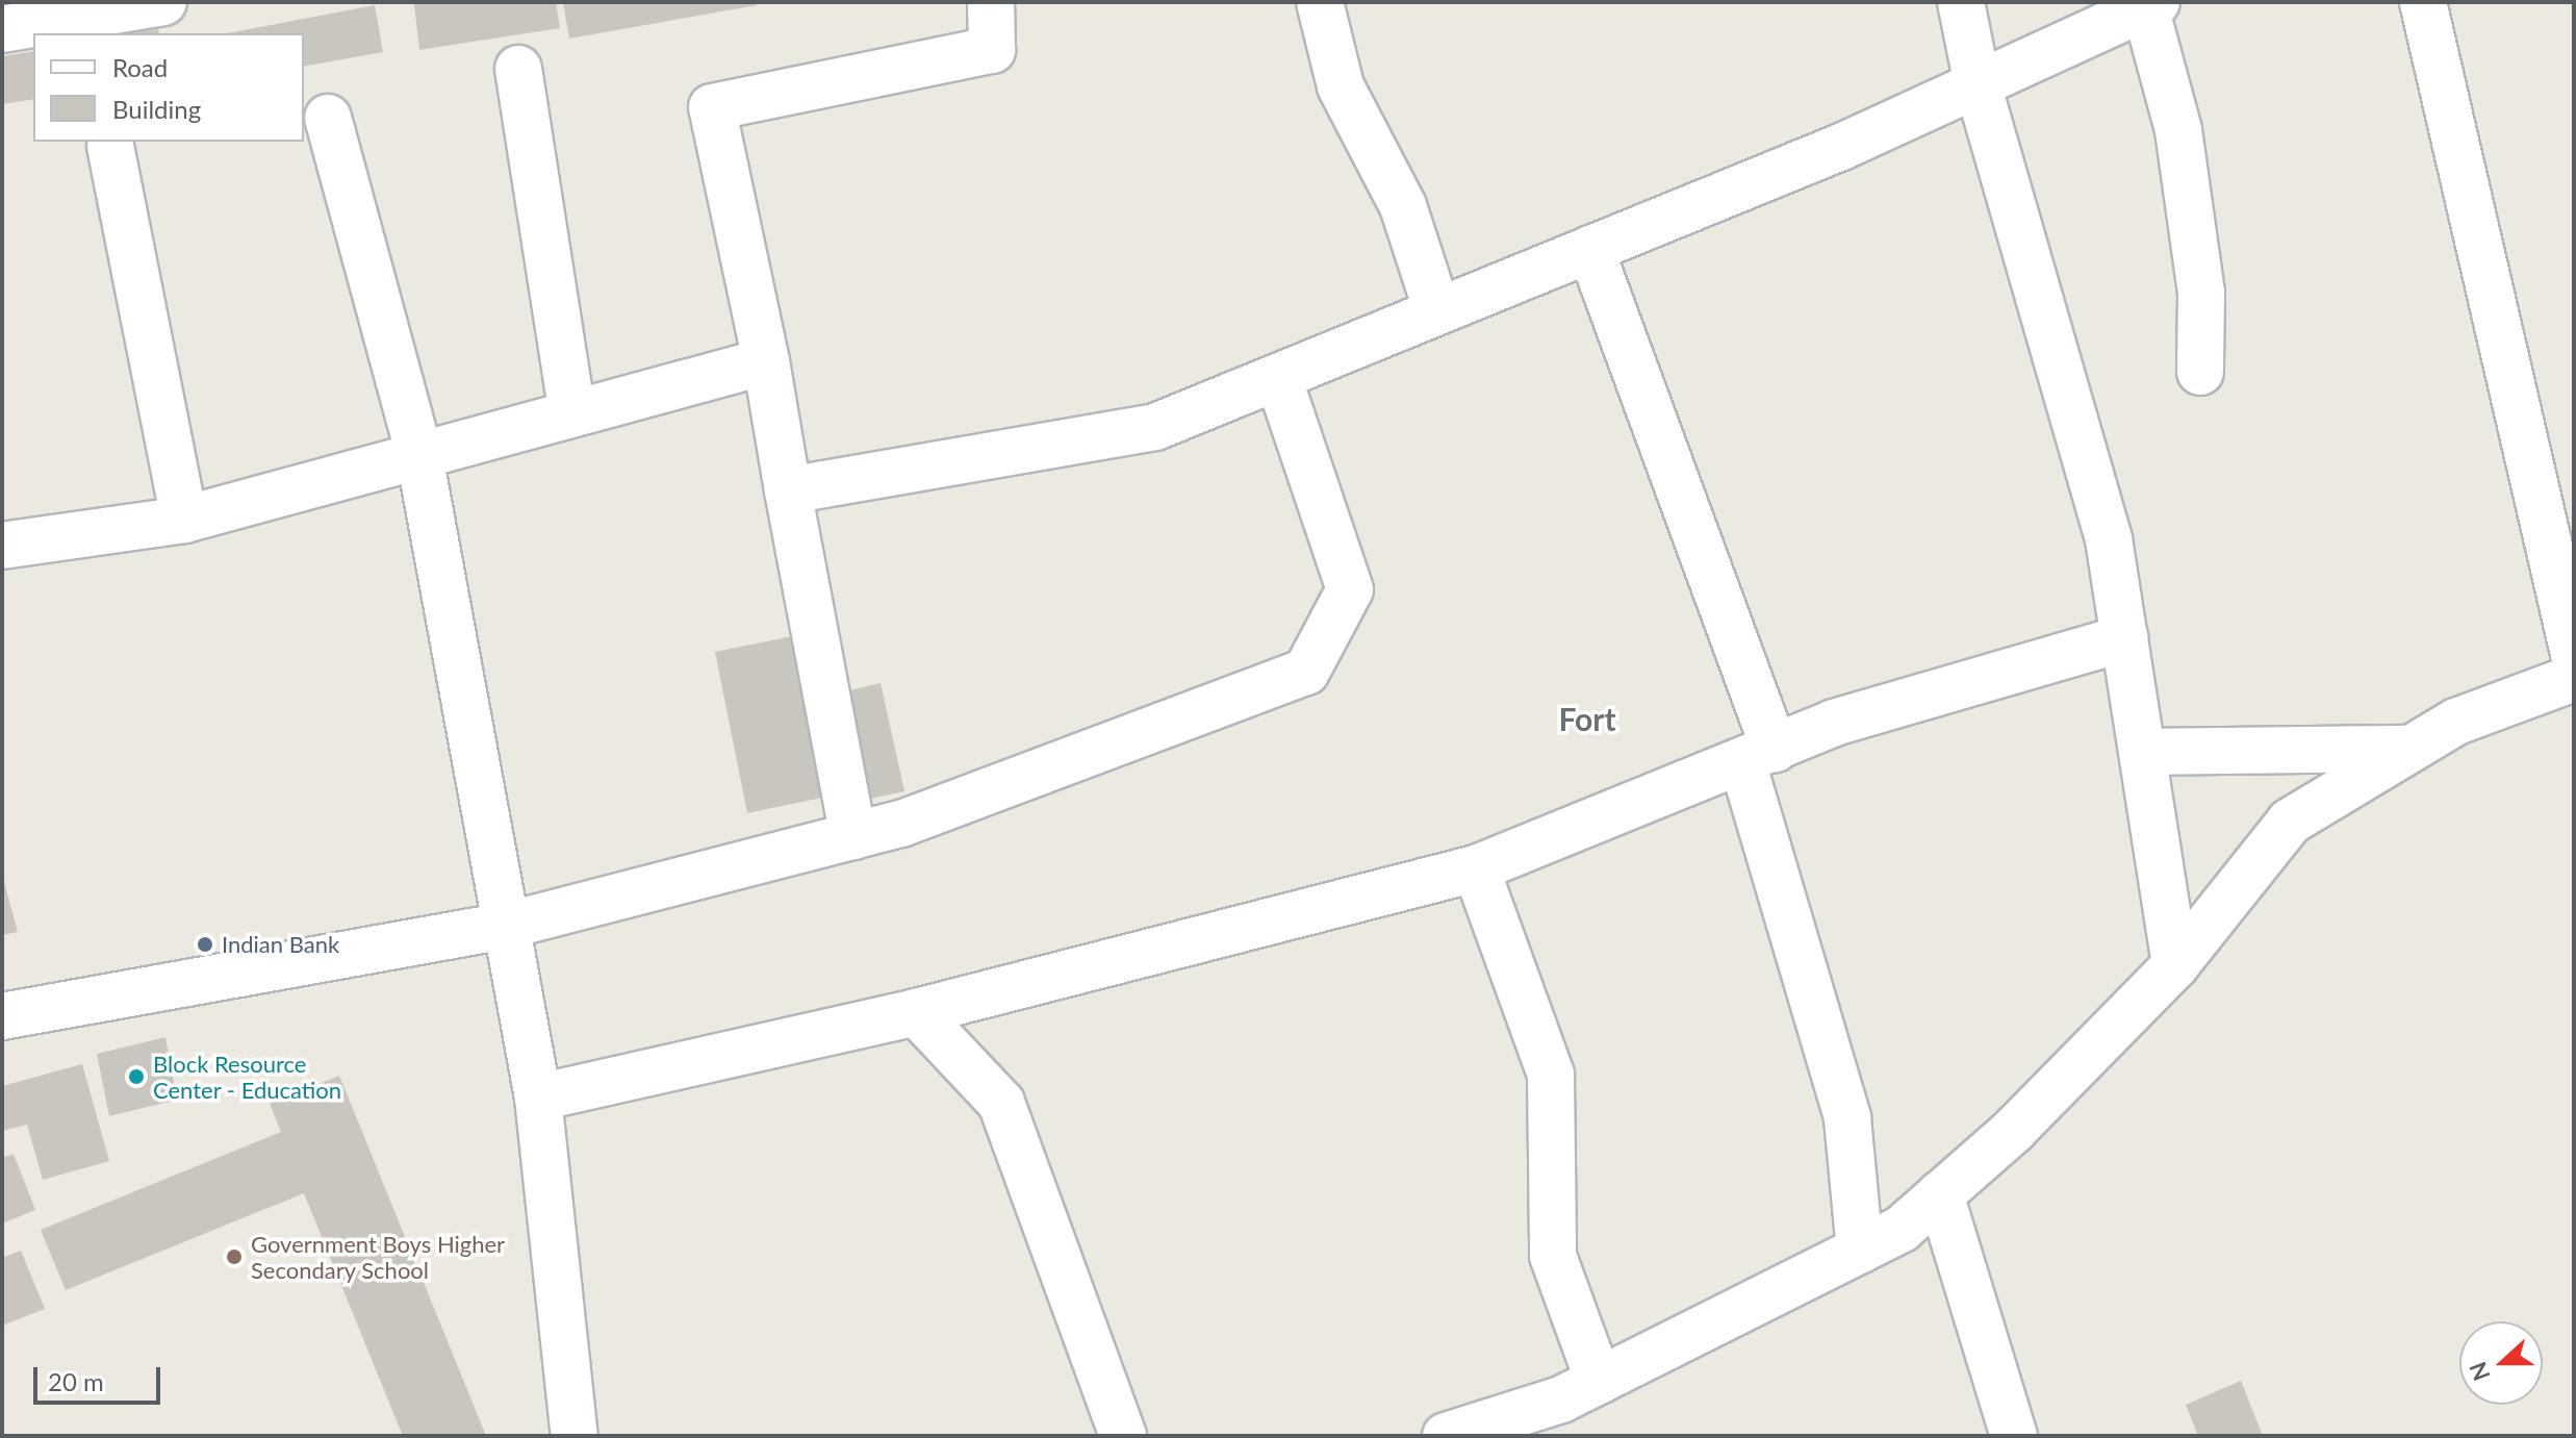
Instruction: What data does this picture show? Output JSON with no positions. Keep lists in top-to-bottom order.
{
  "districts": ["Fort"],
  "places": ["Indian Bank", "Block Resource Center - Education", "Government Boys Higher Secondary School"],
  "legend": ["Road", "Building"],
  "scale_bar": "20 m",
  "north": "left"
}
